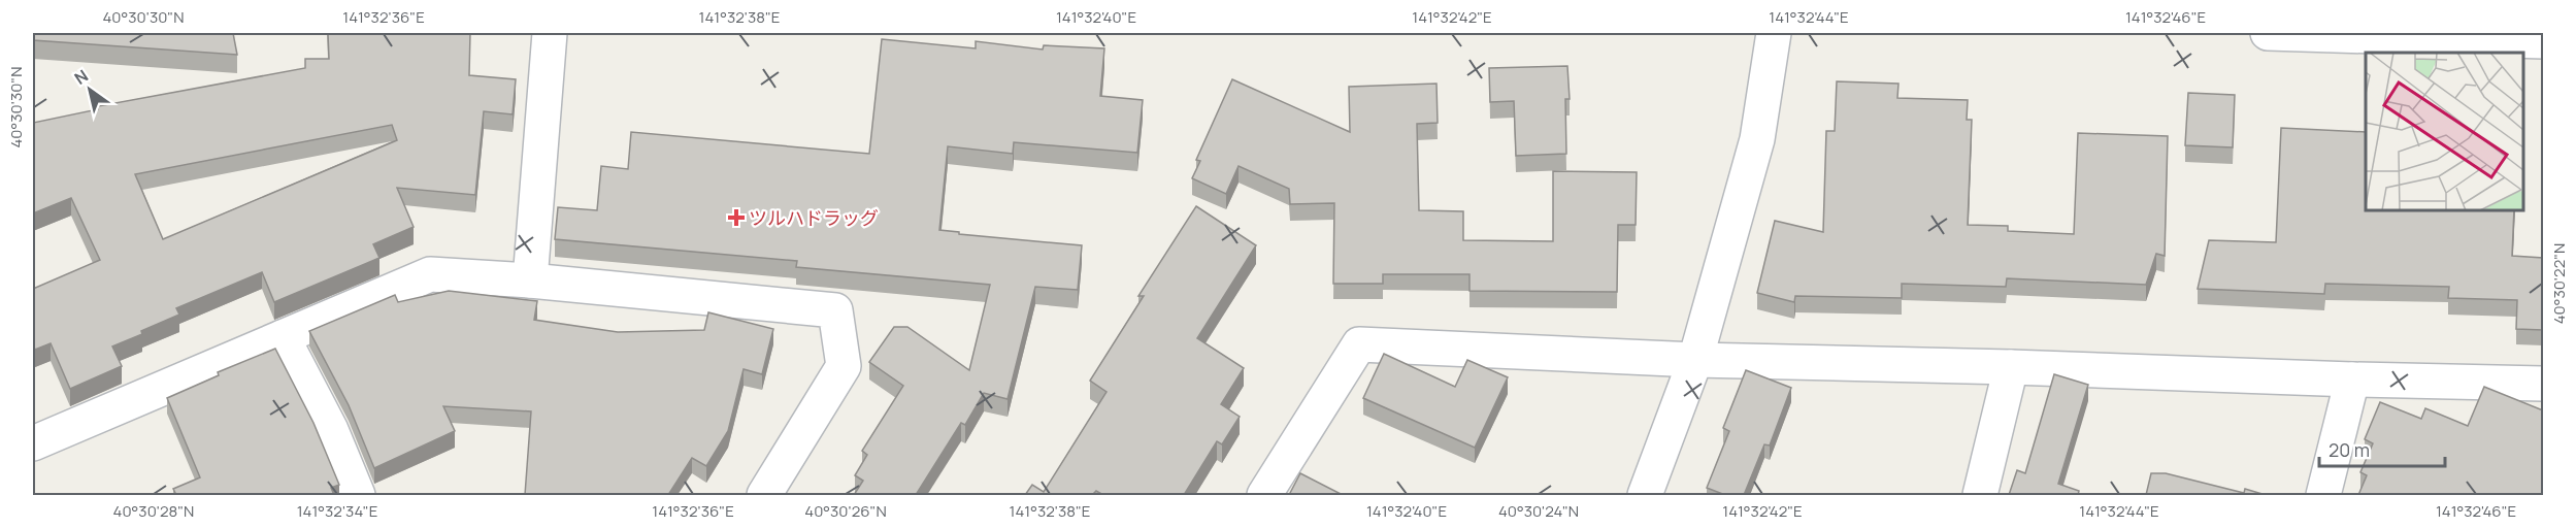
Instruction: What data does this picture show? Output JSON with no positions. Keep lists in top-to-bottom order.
{
  "places": {
    "health": ["ツルハドラッグ"]
  },
  "scale_bar": "20 m",
  "north": "top left",
  "coordinates": [
    "40°30'30\"N",
    "141°32'36\"E",
    "141°32'38\"E",
    "141°32'40\"E",
    "141°32'42\"E",
    "141°32'44\"E",
    "141°32'46\"E",
    "40°30'22\"N",
    "40°30'28\"N",
    "141°32'34\"E",
    "40°30'26\"N",
    "40°30'24\"N"
  ]
}
